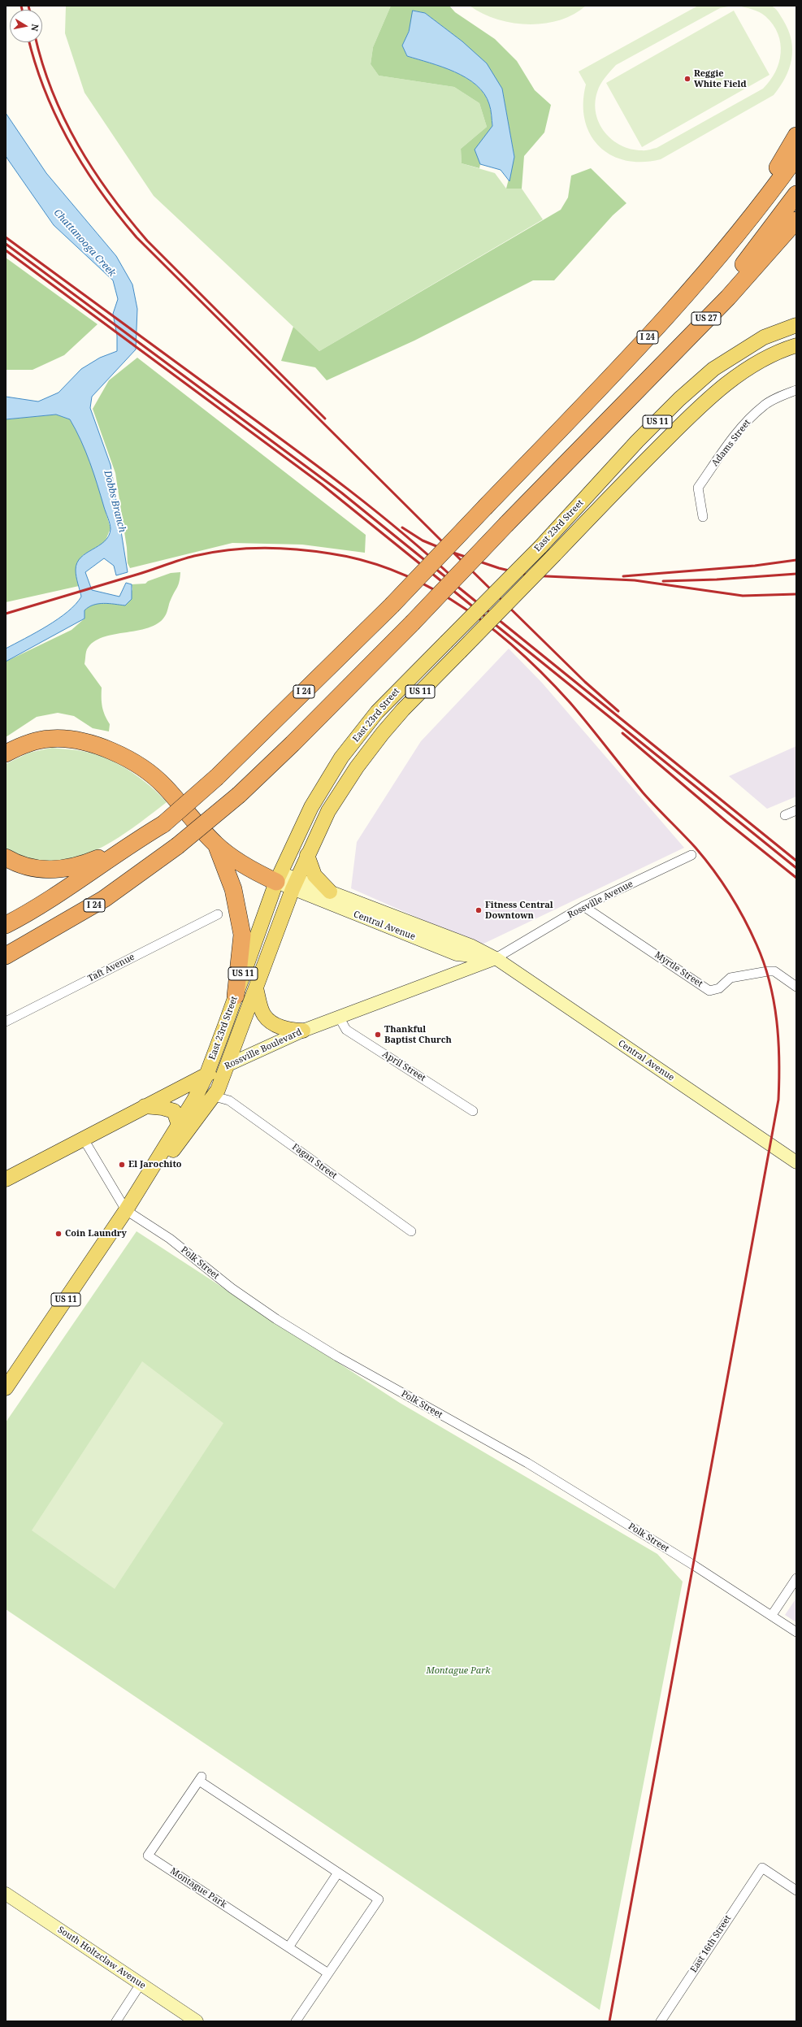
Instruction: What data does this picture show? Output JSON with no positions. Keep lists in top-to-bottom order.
{
  "streets": {
    "highway": ["US 27", "I 24"],
    "main road": [
      "US 11",
      "East 23rd Street",
      "Central Avenue",
      "Rossville Boulevard",
      "South Holtzclaw Avenue"
    ],
    "street": [
      "Adams Street",
      "Rossville Avenue",
      "Taft Avenue",
      "Myrtle Street",
      "April Street",
      "Fagan Street",
      "Polk Street",
      "Montague Park",
      "East 16th Street"
    ]
  },
  "crossings": [
    ["US 27", "I 24"],
    ["East 23rd Street", "Central Avenue"],
    ["East 23rd Street", "Rossville Boulevard"],
    ["East 23rd Street", "Fagan Street"],
    ["East 23rd Street", "Polk Street"],
    ["Rossville Avenue", "Central Avenue"],
    ["Rossville Avenue", "Myrtle Street"],
    ["Rossville Avenue", "Rossville Boulevard"],
    ["Central Avenue", "Rossville Boulevard"],
    ["Rossville Boulevard", "April Street"],
    ["Rossville Boulevard", "Polk Street"]
  ],
  "water": ["Chattanooga Creek", "Dobbs Branch"],
  "parks": ["Montague Park"],
  "places": [
    "Reggie White Field",
    "Fitness Central Downtown",
    "Thankful Baptist Church",
    "El Jarochito",
    "Coin Laundry"
  ],
  "north": "right"
}
